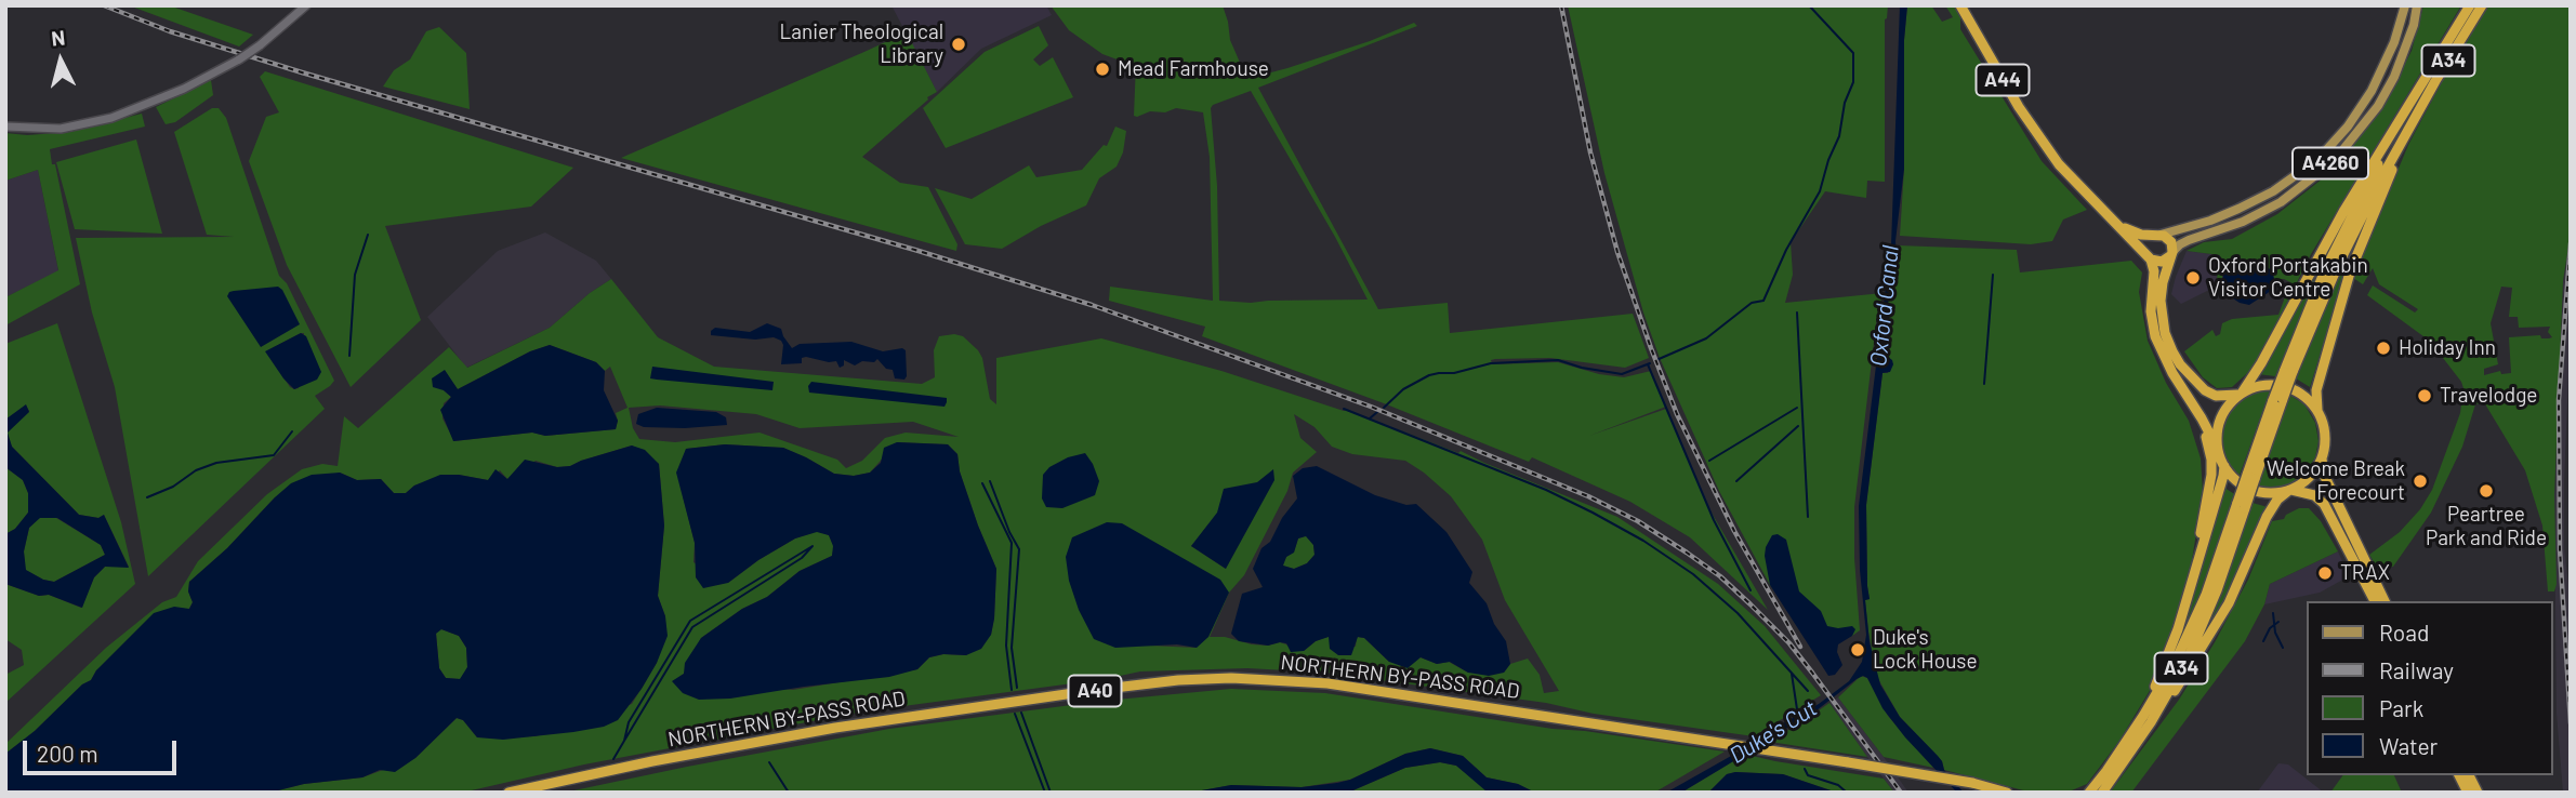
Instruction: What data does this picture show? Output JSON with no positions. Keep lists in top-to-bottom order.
{
  "streets": {
    "highway": [
      "A34",
      "A44",
      "NORTHERN BY-PASS ROAD",
      "A40"
    ],
    "main road": ["A4260"]
  },
  "crossings": [
    ["A44", "A4260"]
  ],
  "water": ["Oxford Canal", "Duke's Cut"],
  "places": [
    "Lanier Theological Library",
    "Mead Farmhouse",
    "Oxford Portakabin Visitor Centre",
    "Holiday Inn",
    "Travelodge",
    "Welcome Break Forecourt",
    "Peartree Park and Ride",
    "TRAX",
    "Duke's Lock House"
  ],
  "legend": [
    "Road",
    "Railway",
    "Park",
    "Water"
  ],
  "scale_bar": "200 m",
  "north": "top"
}
